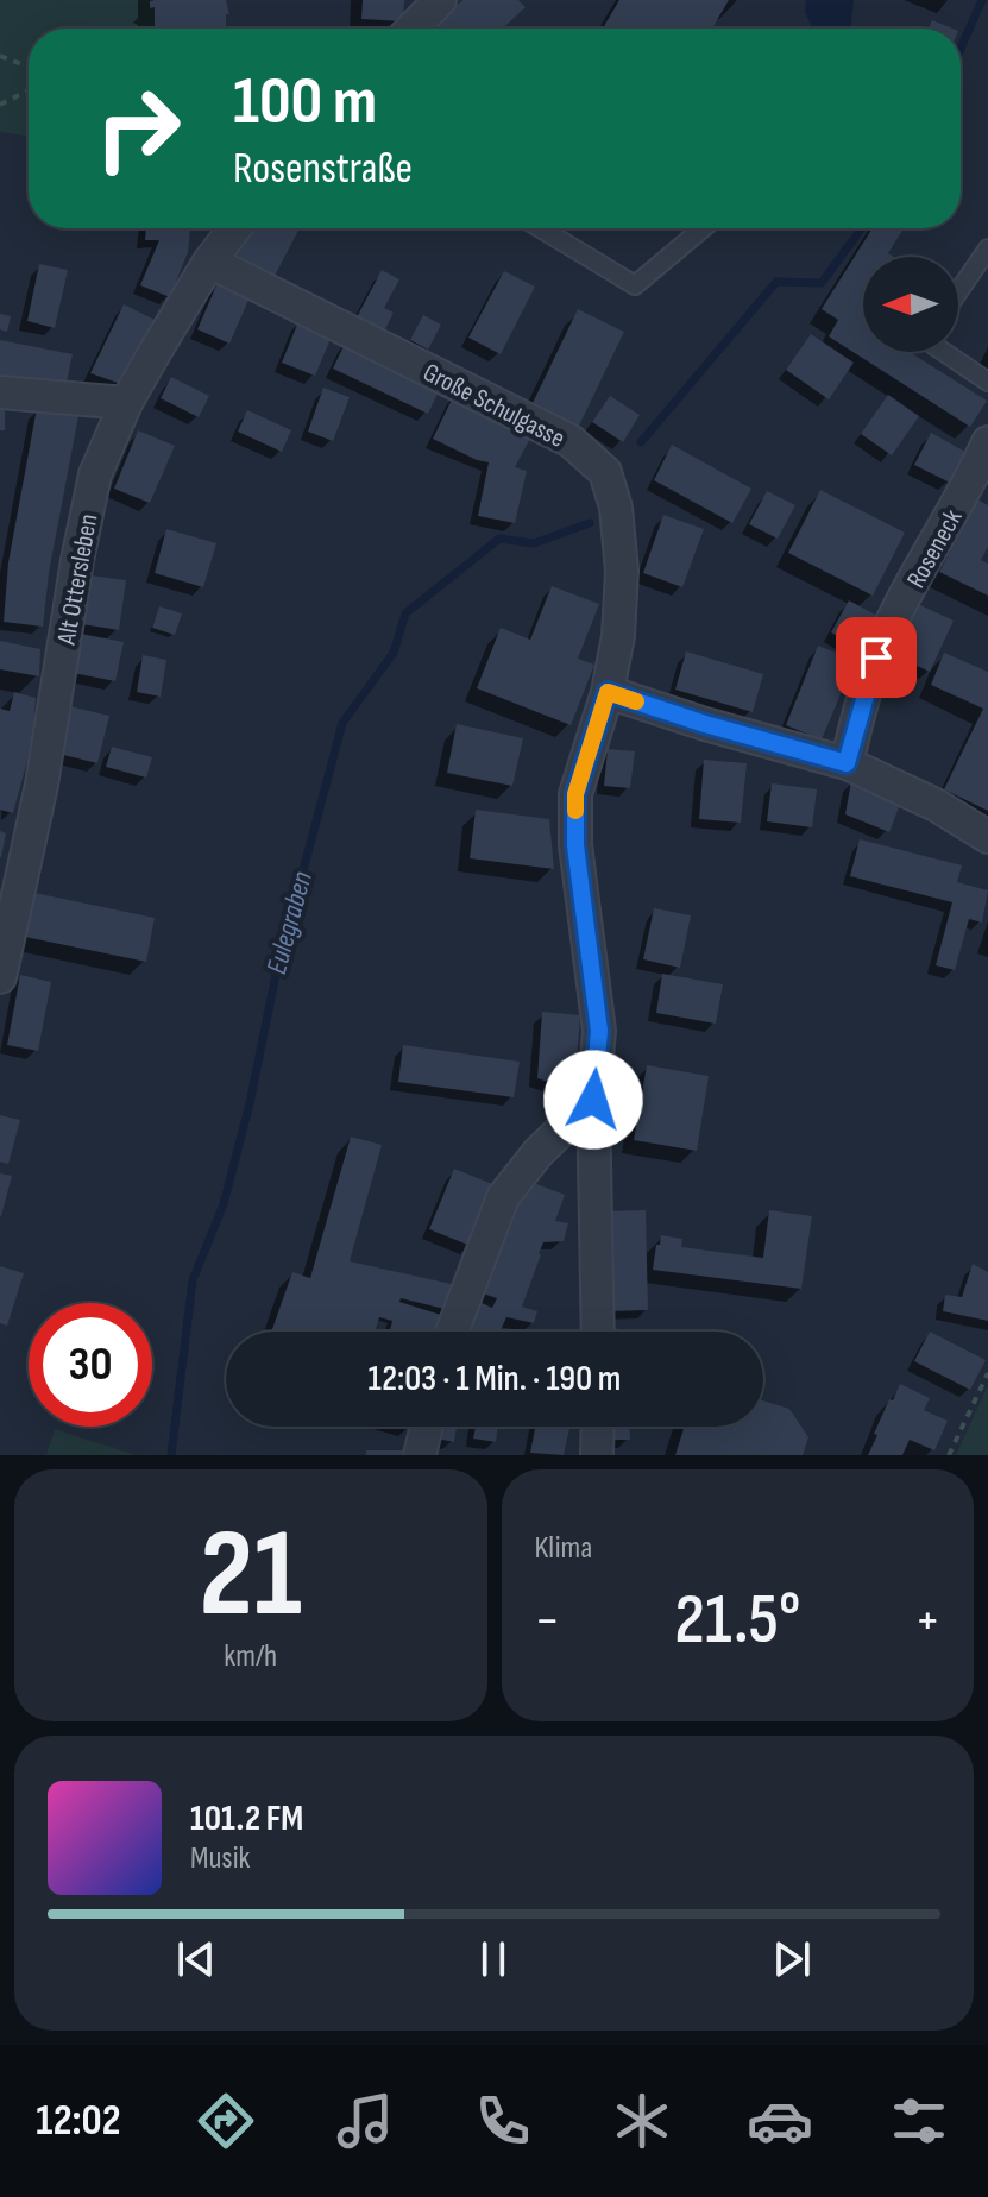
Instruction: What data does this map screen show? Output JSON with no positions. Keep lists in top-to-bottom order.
{
  "streets": {
    "street": ["Große Schulgasse", "Roseneck", "Alt Ottersleben"]
  },
  "crossings": [
    ["Große Schulgasse", "Alt Ottersleben"]
  ],
  "water": ["Eulegraben"],
  "north": "left",
  "page": {
    "turn": ["100 m", "Rosenstraße"],
    "limit": "30",
    "trip": "12:03 · 1 Min. · 190 m",
    "tile": [
      ["21", "km/h"],
      "Klima"
    ],
    "heat": ["−", "21.5°", "+"],
    "song": ["101.2 FM", "Musik"],
    "tabs": "12:02"
  }
}
